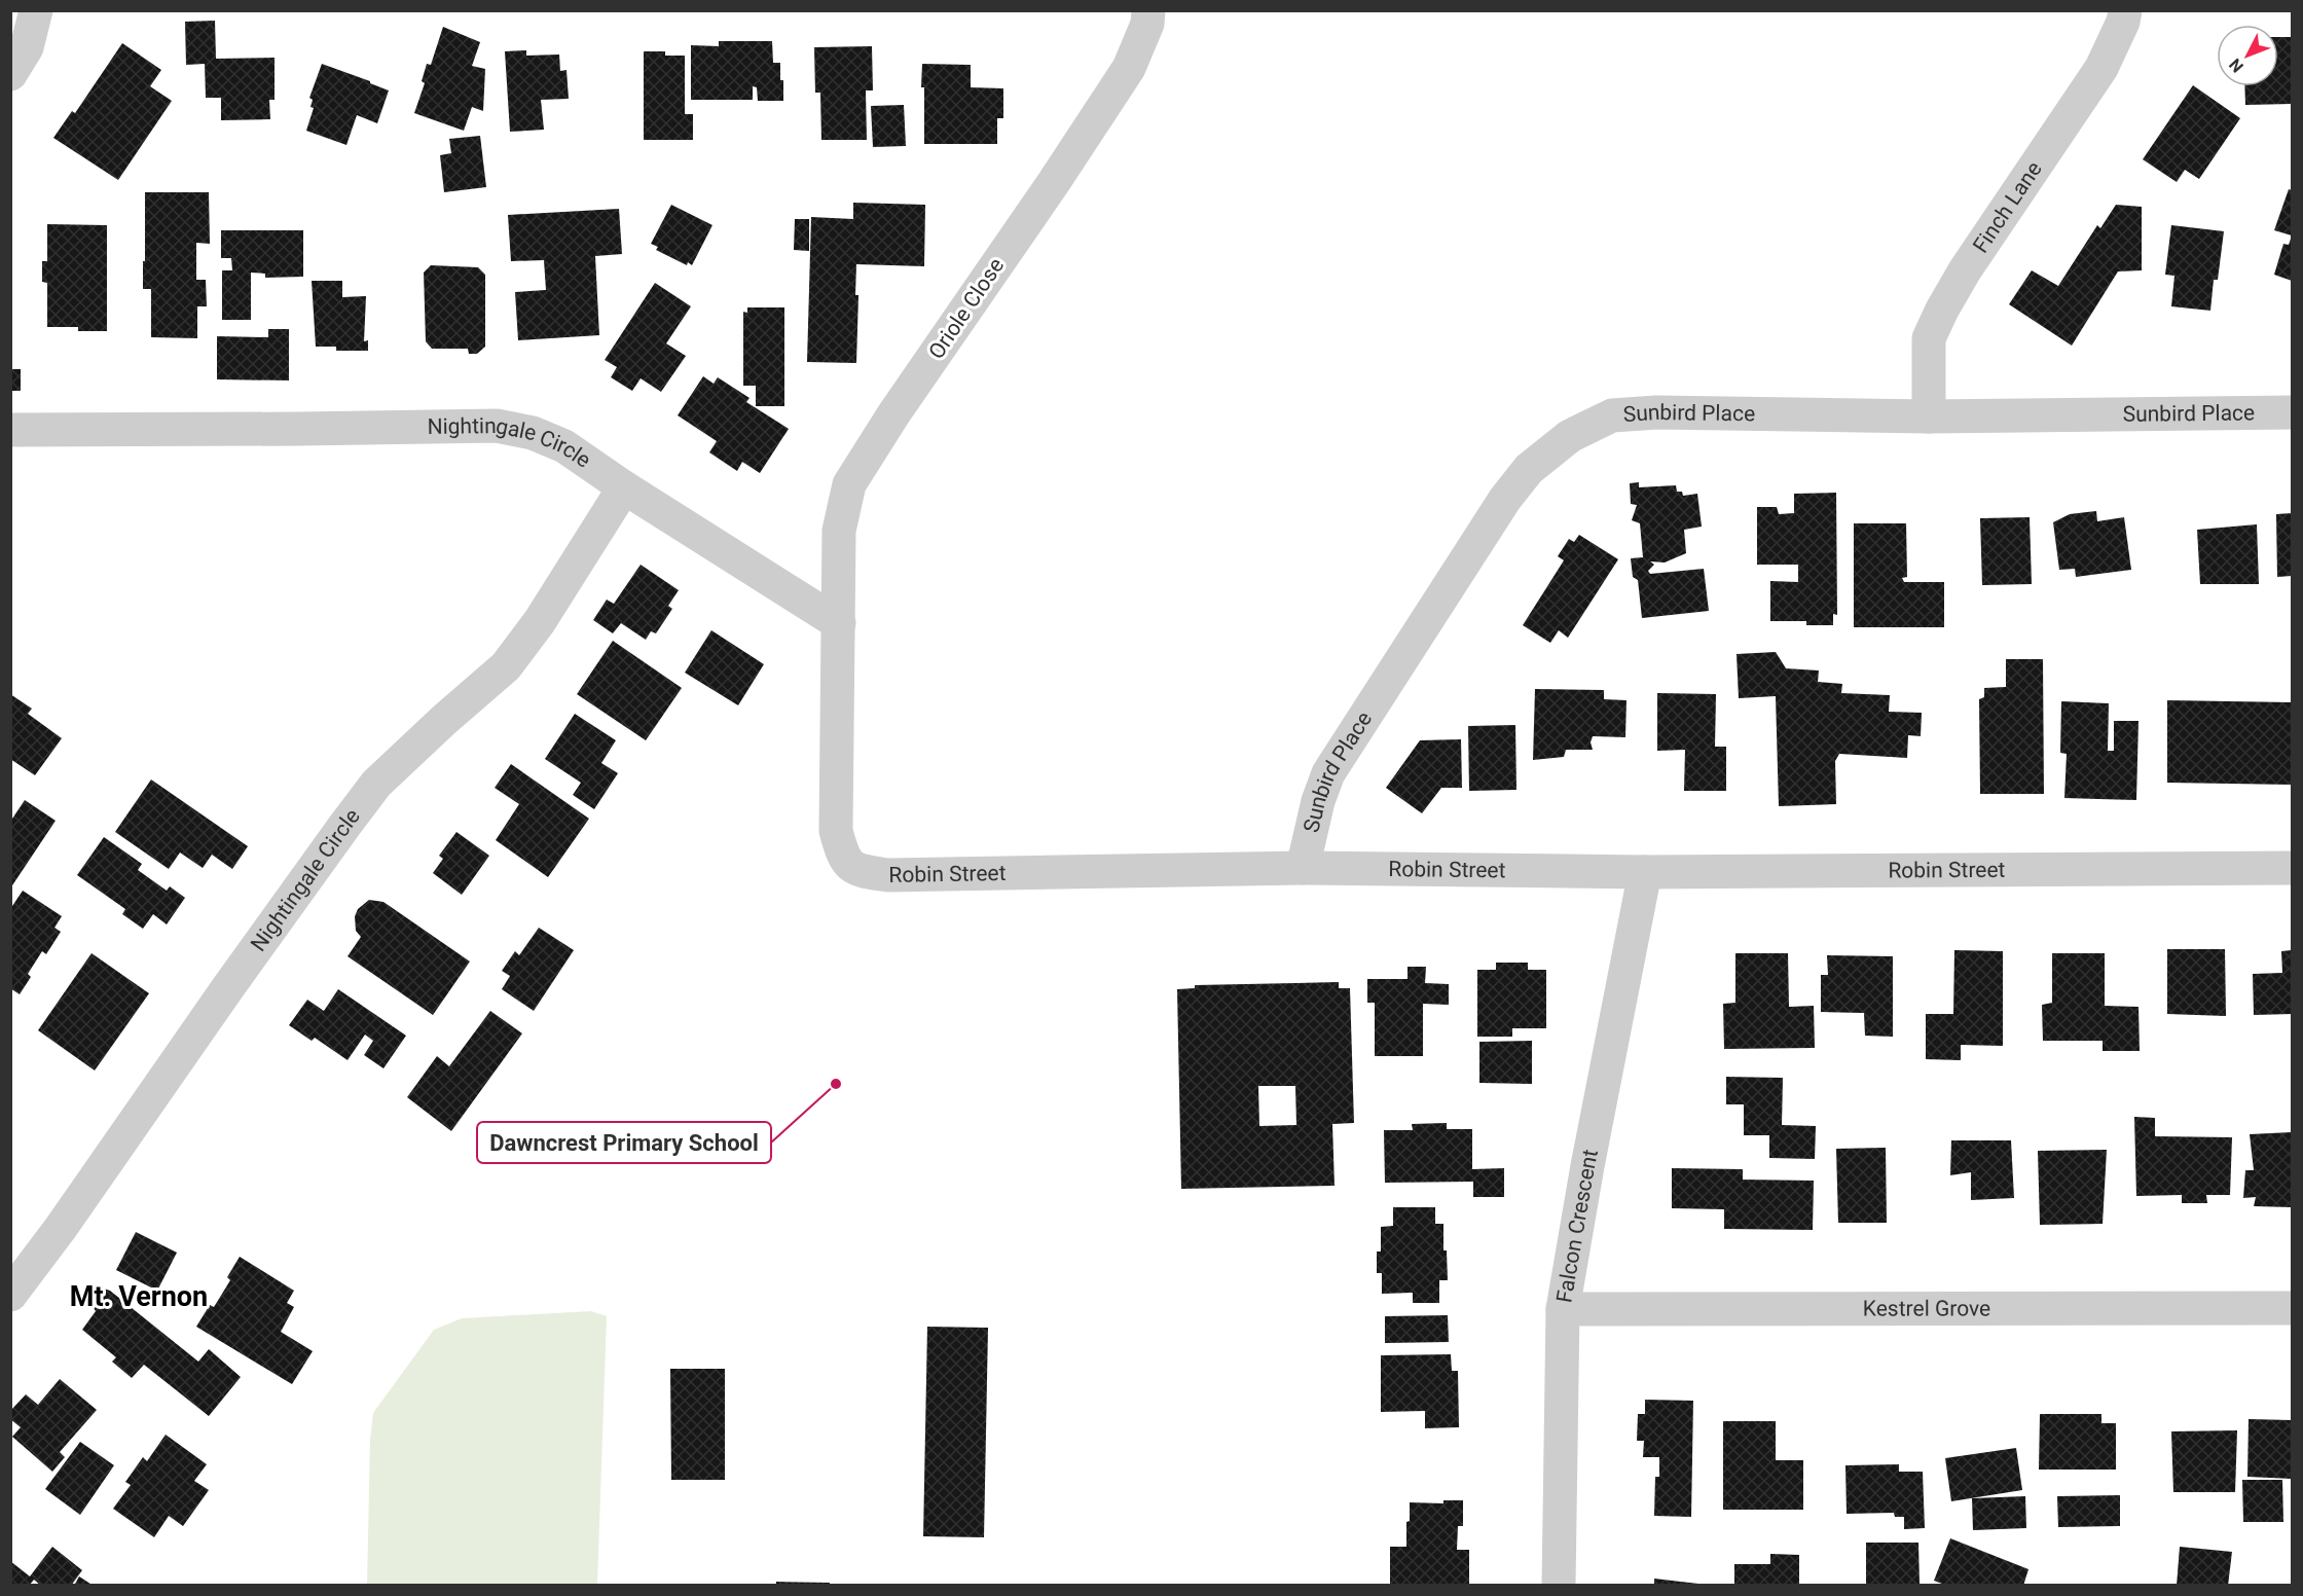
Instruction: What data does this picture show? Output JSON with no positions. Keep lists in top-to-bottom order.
{
  "streets": {
    "street": [
      "Finch Lane",
      "Oriole Close",
      "Sunbird Place",
      "Nightingale Circle",
      "Robin Street",
      "Falcon Crescent",
      "Kestrel Grove"
    ]
  },
  "crossings": [
    ["Finch Lane", "Sunbird Place"],
    ["Oriole Close", "Nightingale Circle"],
    ["Oriole Close", "Robin Street"],
    ["Sunbird Place", "Robin Street"],
    ["Nightingale Circle", "Robin Street"],
    ["Robin Street", "Falcon Crescent"],
    ["Falcon Crescent", "Kestrel Grove"]
  ],
  "districts": ["Mt. Vernon"],
  "places": ["Dawncrest Primary School"],
  "north": "bottom left"
}
